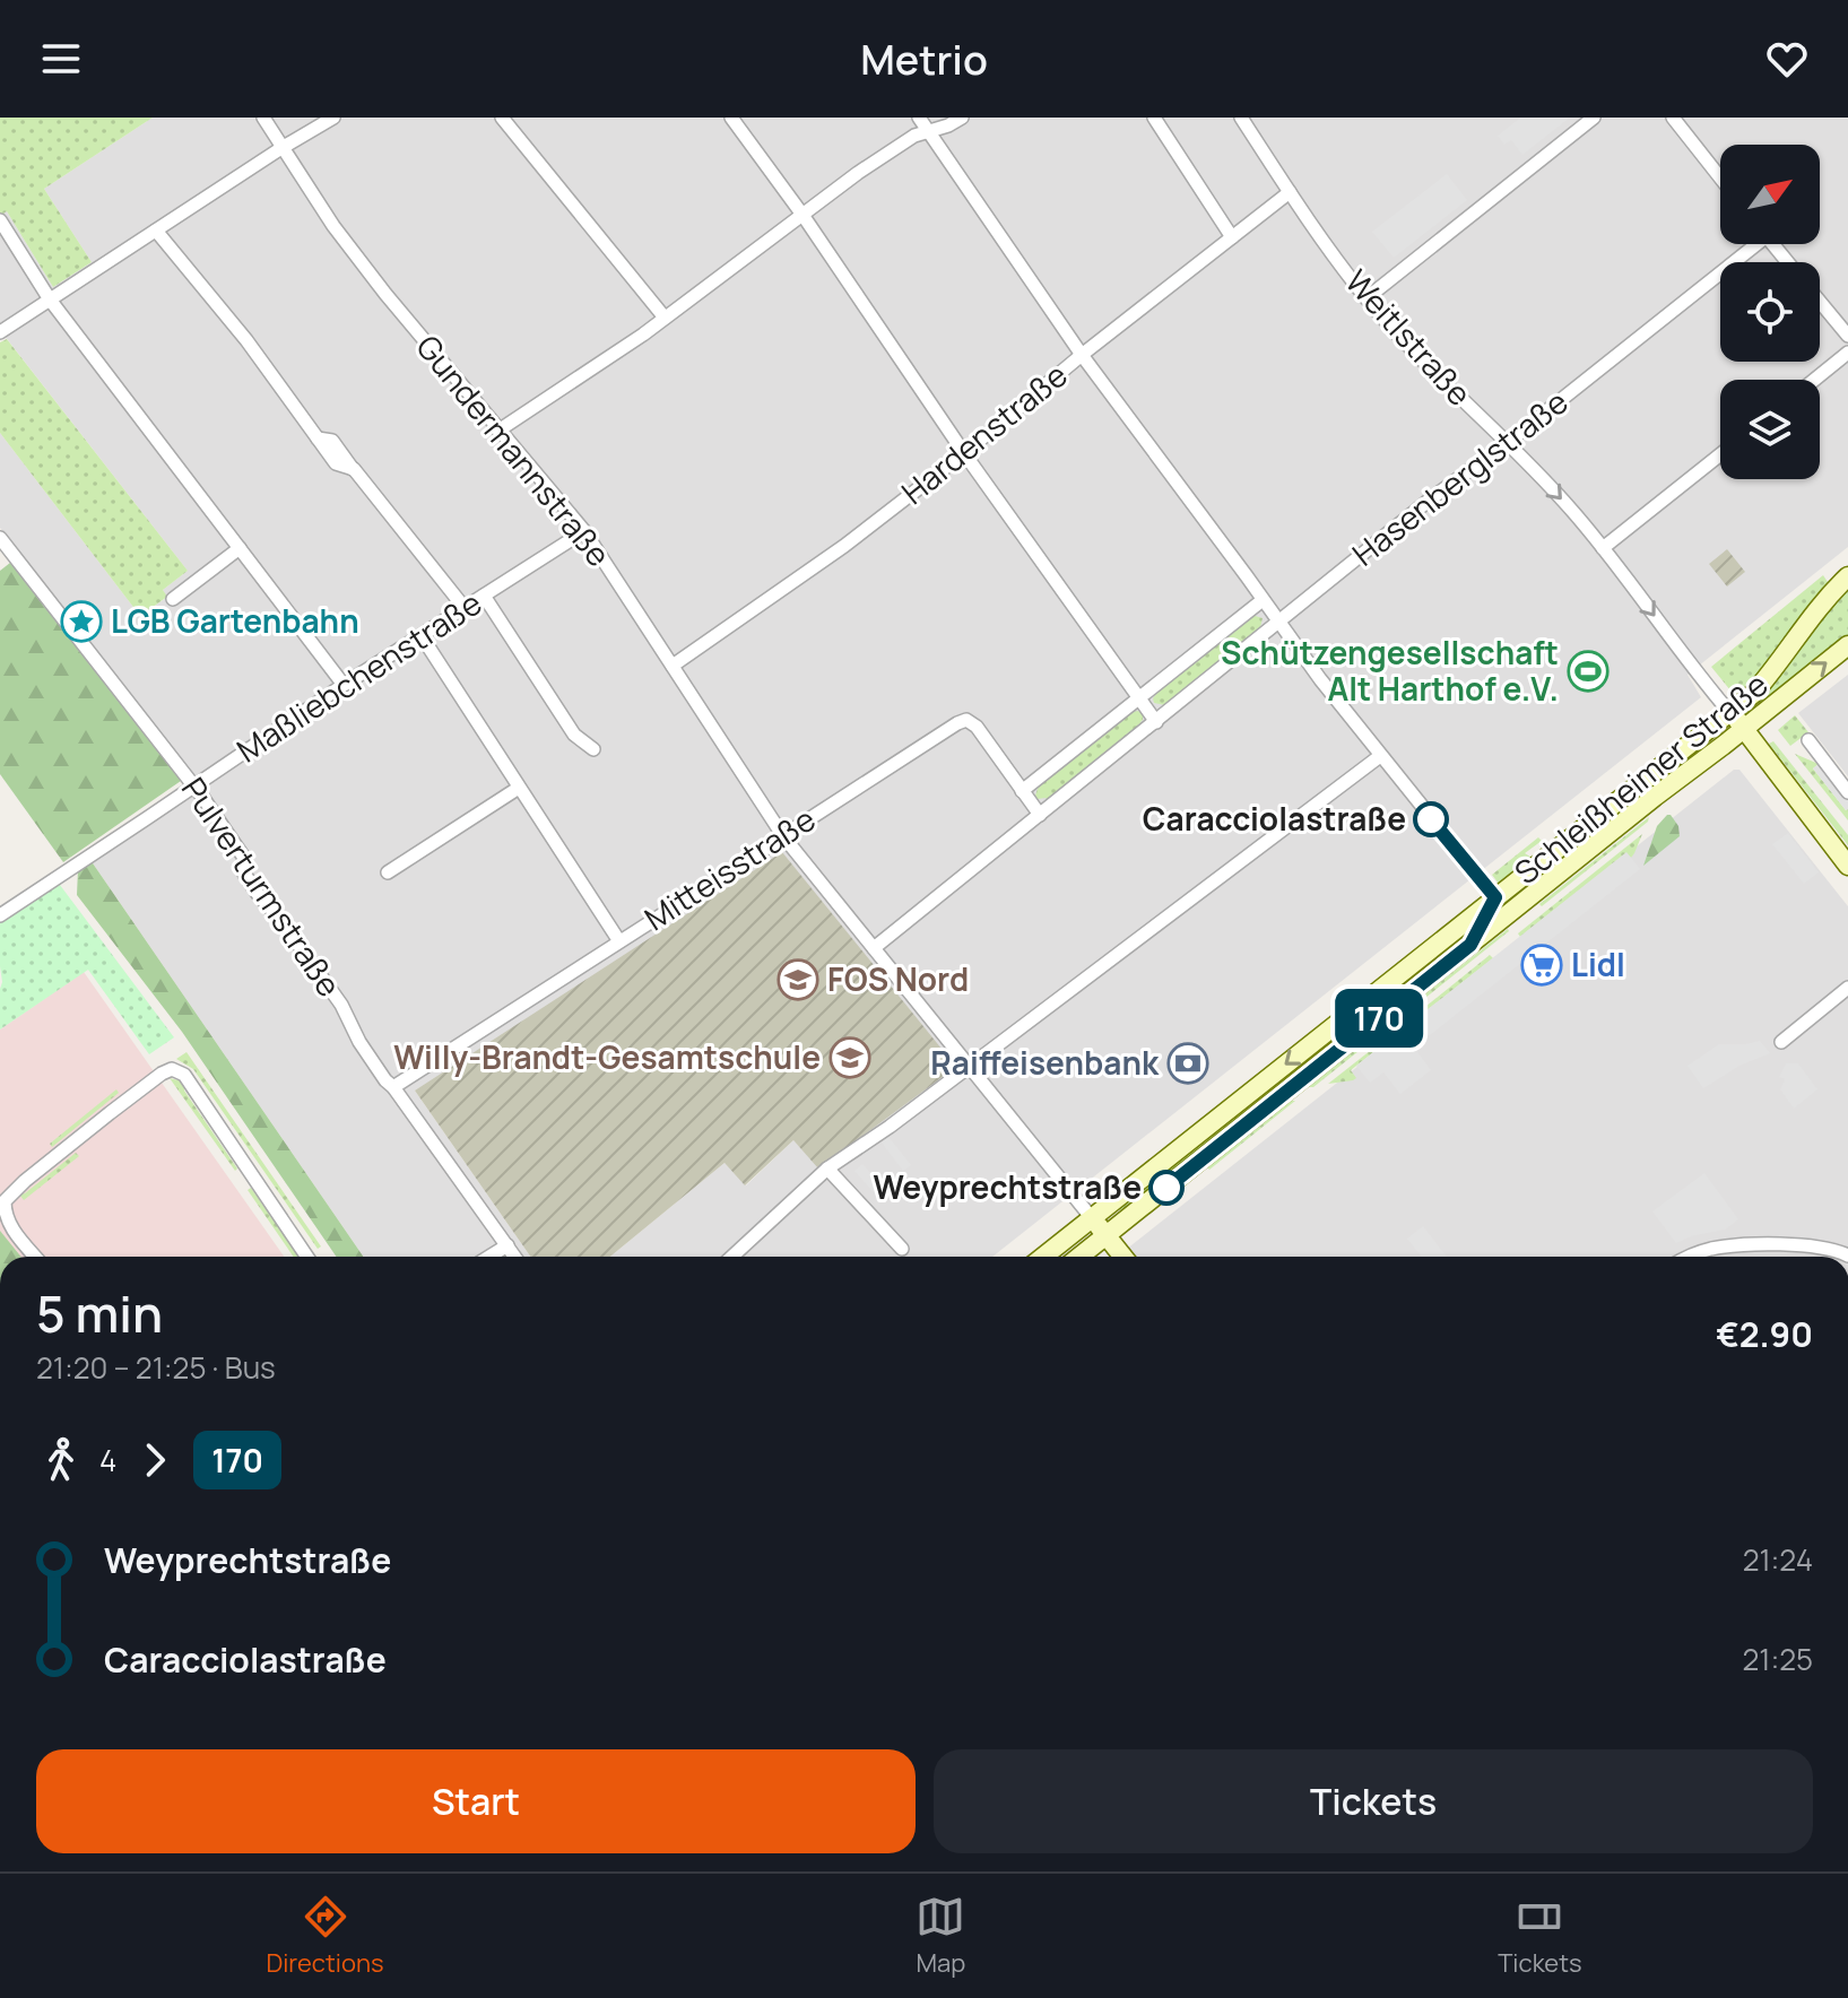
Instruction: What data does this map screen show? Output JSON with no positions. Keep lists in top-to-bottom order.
{
  "streets": {
    "main road": ["Schleißheimer Straße"],
    "street": [
      "Weitlstraße",
      "Hardenstraße",
      "Gundermannstraße",
      "Hasenberglstraße",
      "Maßliebchenstraße",
      "Mitteisstraße",
      "Pulverturmstraße"
    ]
  },
  "crossings": [
    ["Weitlstraße", "Hardenstraße"],
    ["Weitlstraße", "Hasenberglstraße"],
    ["Weitlstraße", "Schleißheimer Straße"],
    ["Hardenstraße", "Gundermannstraße"],
    ["Gundermannstraße", "Hasenberglstraße"],
    ["Gundermannstraße", "Maßliebchenstraße"],
    ["Gundermannstraße", "Schleißheimer Straße"],
    ["Gundermannstraße", "Mitteisstraße"],
    ["Hasenberglstraße", "Mitteisstraße"],
    ["Maßliebchenstraße", "Pulverturmstraße"],
    ["Mitteisstraße", "Pulverturmstraße"]
  ],
  "one_way": ["Weitlstraße"],
  "places": {
    "place": ["LGB Gartenbahn"],
    "sports": ["Schützengesellschaft Alt Harthof e.V."],
    "other": ["Caracciolastraße", "Weyprechtstraße"],
    "supermarket": ["Lidl"],
    "school or university": ["FOS Nord", "Willy-Brandt-Gesamtschule"],
    "bank": ["Raiffeisenbank"]
  },
  "lines": ["bus line 170"],
  "north": "top right",
  "page": {
    "header": "Metrio",
    "on_map": "170",
    "heading": ["5 min", "21:20 – 21:25 · Bus", "€2.90"],
    "legs": ["4", "170"],
    "list": [
      {
        "name": "Weyprechtstraße",
        "value": "21:24"
      },
      {
        "name": "Caracciolastraße",
        "value": "21:25"
      }
    ],
    "buttons": ["Start", "Tickets"],
    "tabs": ["Directions", "Map", "Tickets"]
  }
}
